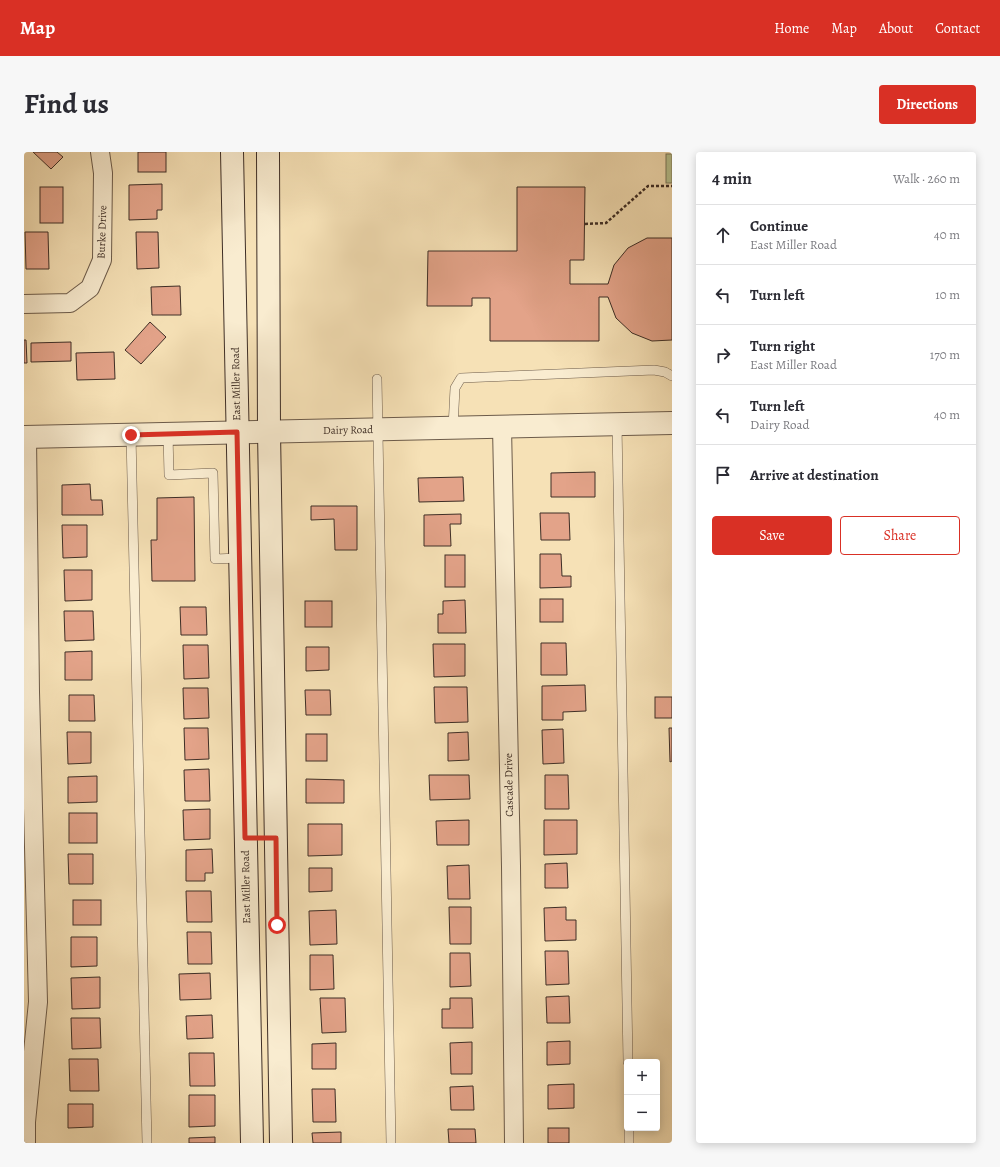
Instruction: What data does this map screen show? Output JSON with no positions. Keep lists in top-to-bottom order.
{
  "streets": {
    "main road": ["East Miller Road", "Dairy Road"],
    "street": ["Burke Drive", "Cascade Drive"]
  },
  "crossings": [
    ["East Miller Road", "Dairy Road"],
    ["Dairy Road", "Cascade Drive"]
  ],
  "page": {
    "header": "Map",
    "nav": [
      "Home",
      "Map",
      "About",
      "Contact"
    ],
    "title": "Find us",
    "buttons": [
      "Directions",
      ["Save", "Share"]
    ],
    "heading": ["4 min", "Walk · 260 m"],
    "list": [
      ["Continue", "East Miller Road", "40 m"],
      ["Turn left", "10 m"],
      ["Turn right", "East Miller Road", "170 m"],
      ["Turn left", "Dairy Road", "40 m"],
      "Arrive at destination"
    ],
    "map_buttons": ["+", "−"]
  }
}
